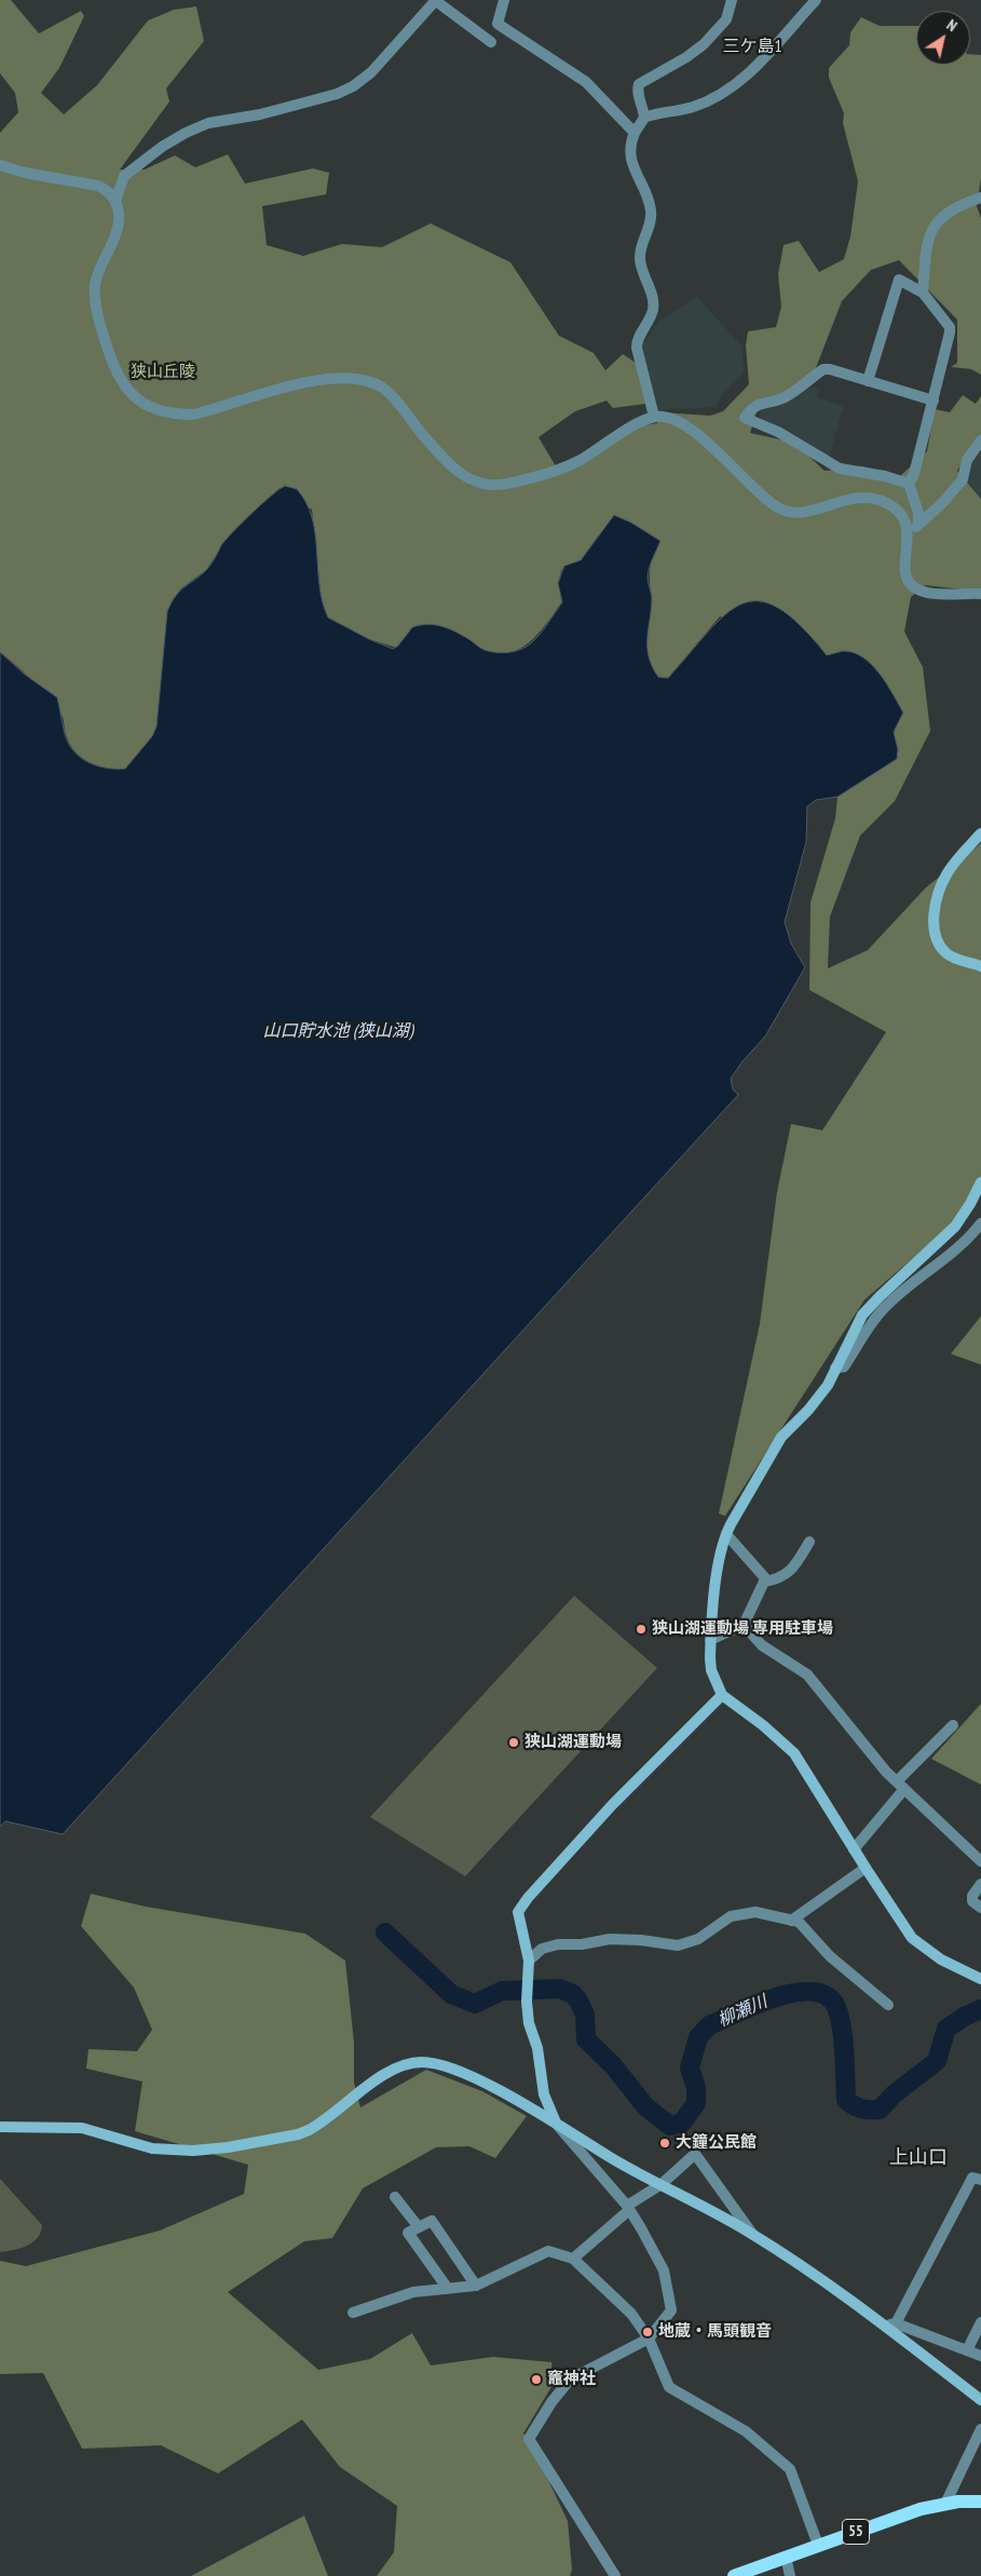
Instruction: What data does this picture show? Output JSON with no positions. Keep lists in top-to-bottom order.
{
  "streets": {
    "main road": ["55"]
  },
  "districts": ["三ケ島1", "上山口"],
  "water": ["山口貯水池 (狭山湖)", "柳瀬川"],
  "parks": ["狭山丘陵"],
  "places": [
    "狭山湖運動場 専用駐車場",
    "狭山湖運動場",
    "大鐘公民館",
    "地蔵・馬頭観音",
    "竈神社"
  ],
  "north": "top right"
}
